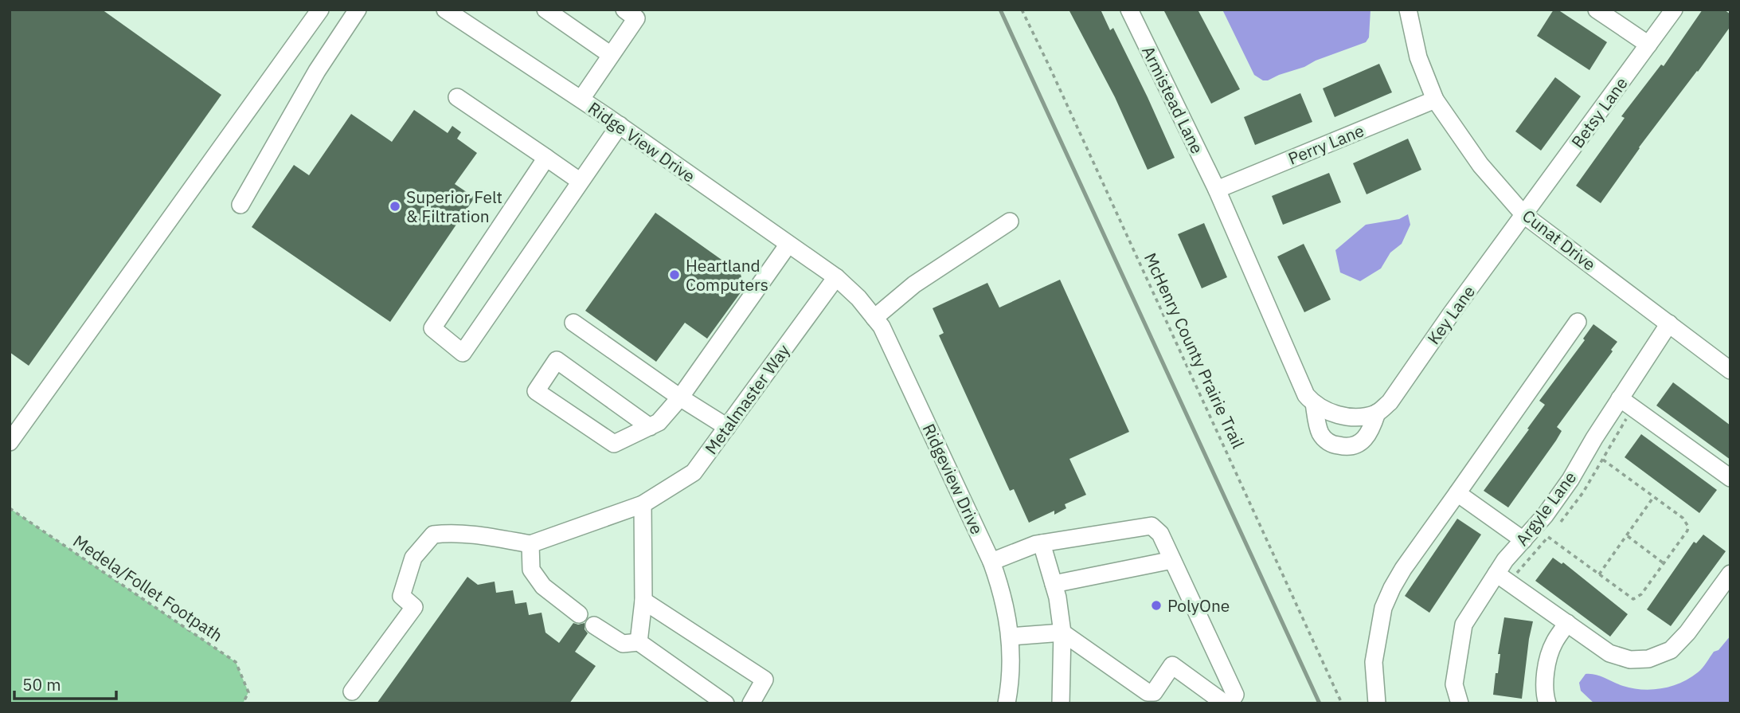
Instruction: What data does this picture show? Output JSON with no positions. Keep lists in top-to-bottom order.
{
  "streets": {
    "street": [
      "Armistead Lane",
      "Betsy Lane",
      "Ridge View Drive",
      "Perry Lane",
      "Cunat Drive",
      "Key Lane",
      "Metalmaster Way",
      "Ridgeview Drive",
      "Argyle Lane"
    ],
    "path": ["McHenry County Prairie Trail", "Medela/Follet Footpath"]
  },
  "crossings": [
    ["Armistead Lane", "Perry Lane"],
    ["Armistead Lane", "Key Lane"],
    ["Betsy Lane", "Cunat Drive"],
    ["Betsy Lane", "Key Lane"],
    ["Ridge View Drive", "Metalmaster Way"],
    ["Ridge View Drive", "Ridgeview Drive"],
    ["Perry Lane", "Cunat Drive"],
    ["Perry Lane", "Key Lane"],
    ["Cunat Drive", "Key Lane"],
    ["Cunat Drive", "Argyle Lane"],
    ["Metalmaster Way", "Ridgeview Drive"]
  ],
  "places": ["Superior Felt & Filtration", "Heartland Computers", "PolyOne"],
  "scale_bar": "50 m"
}
